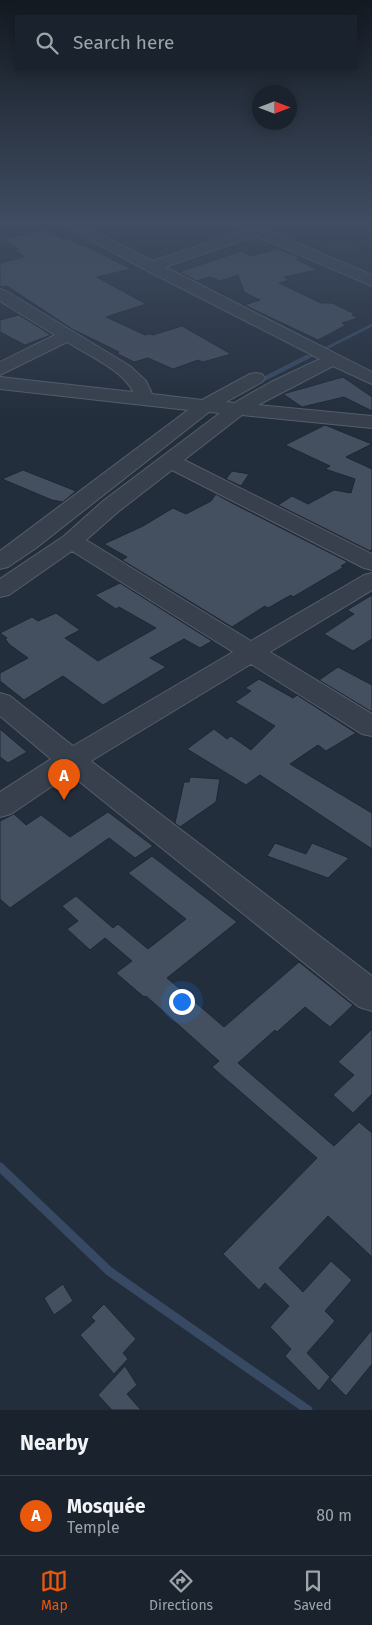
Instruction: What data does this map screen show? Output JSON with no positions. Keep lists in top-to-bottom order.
{
  "north": "right",
  "page": {
    "search": "Search here",
    "pins": "A",
    "heading": "Nearby",
    "list": [
      {
        "mark": "A",
        "name": "Mosquée",
        "note": "Temple",
        "value": "80 m"
      }
    ],
    "nav": ["Map", "Directions", "Saved"]
  }
}
